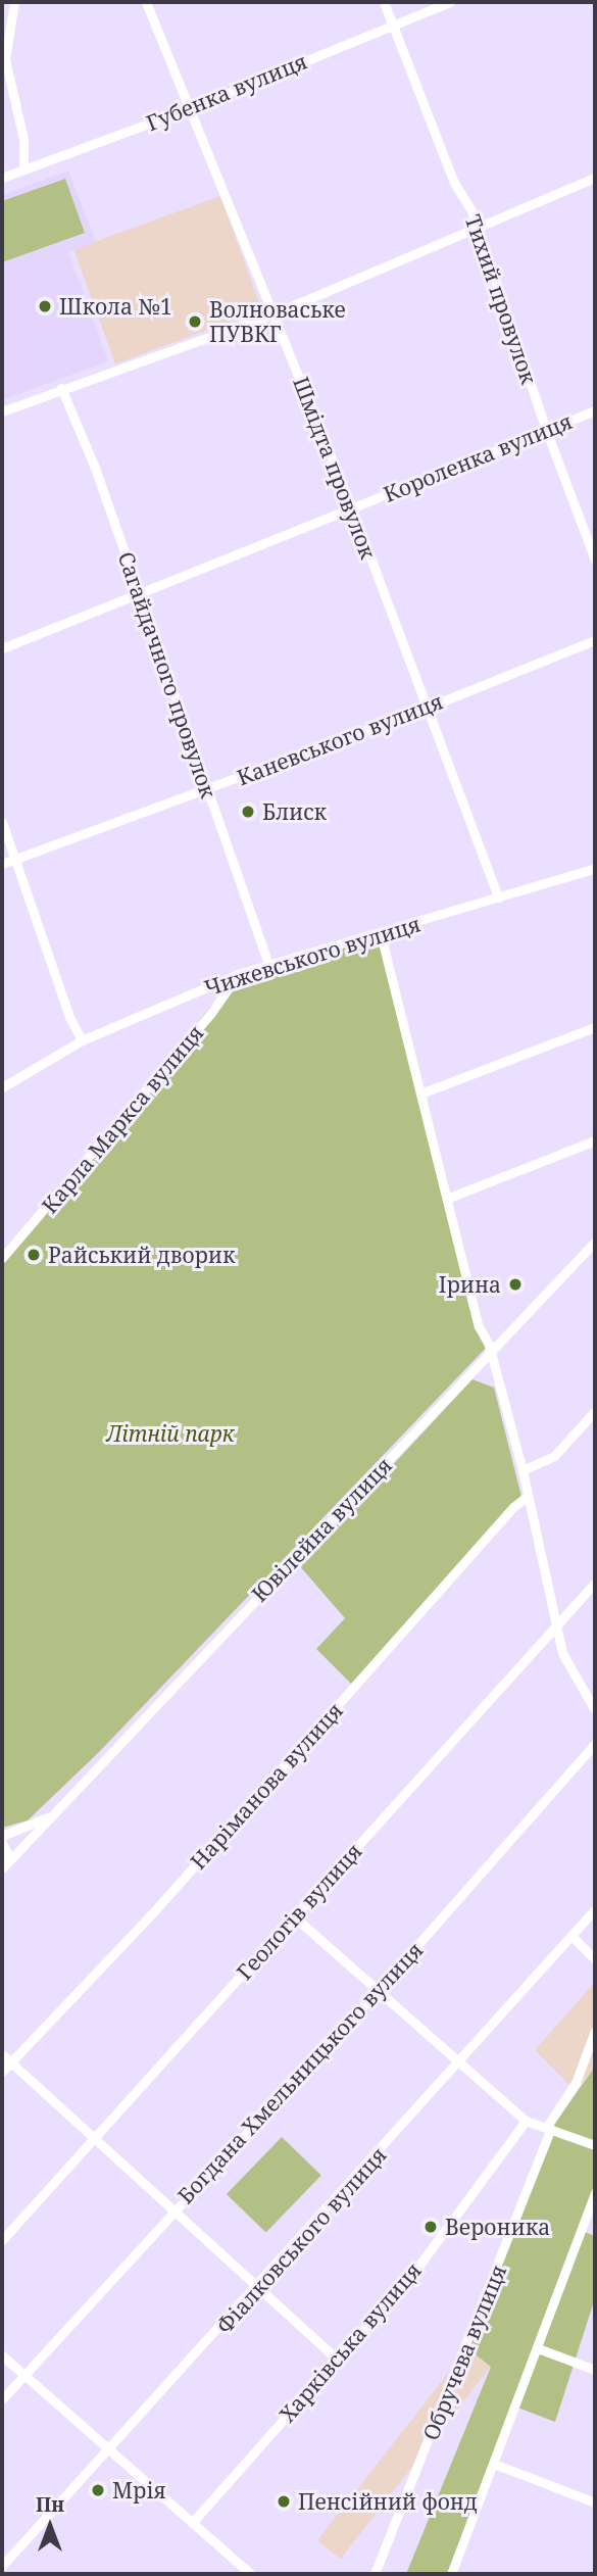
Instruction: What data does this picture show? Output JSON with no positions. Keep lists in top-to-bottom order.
{
  "streets": {
    "street": [
      "Губенка вулиця",
      "Тихий провулок",
      "Короленка вулиця",
      "Шмідта провулок",
      "Сагайдачного провулок",
      "Каневського вулиця",
      "Чижевського вулиця",
      "Карла Маркса вулиця",
      "Ювілейна вулиця",
      "Наріманова вулиця",
      "Геологів вулиця",
      "Богдана Хмельницького вулиця",
      "Фіалковського вулиця",
      "Харківська вулиця",
      "Обручева вулиця"
    ]
  },
  "crossings": [
    ["Губенка вулиця", "Тихий провулок"],
    ["Губенка вулиця", "Шмідта провулок"],
    ["Тихий провулок", "Короленка вулиця"],
    ["Короленка вулиця", "Шмідта провулок"],
    ["Короленка вулиця", "Сагайдачного провулок"],
    ["Шмідта провулок", "Каневського вулиця"],
    ["Шмідта провулок", "Чижевського вулиця"],
    ["Сагайдачного провулок", "Каневського вулиця"],
    ["Сагайдачного провулок", "Чижевського вулиця"],
    ["Чижевського вулиця", "Карла Маркса вулиця"]
  ],
  "parks": ["Літній парк"],
  "places": [
    "Школа №1",
    "Волноваське ПУВКГ",
    "Блиск",
    "Райський дворик",
    "Ірина",
    "Вероника",
    "Мрія",
    "Пенсійний фонд"
  ],
  "north": "top"
}
